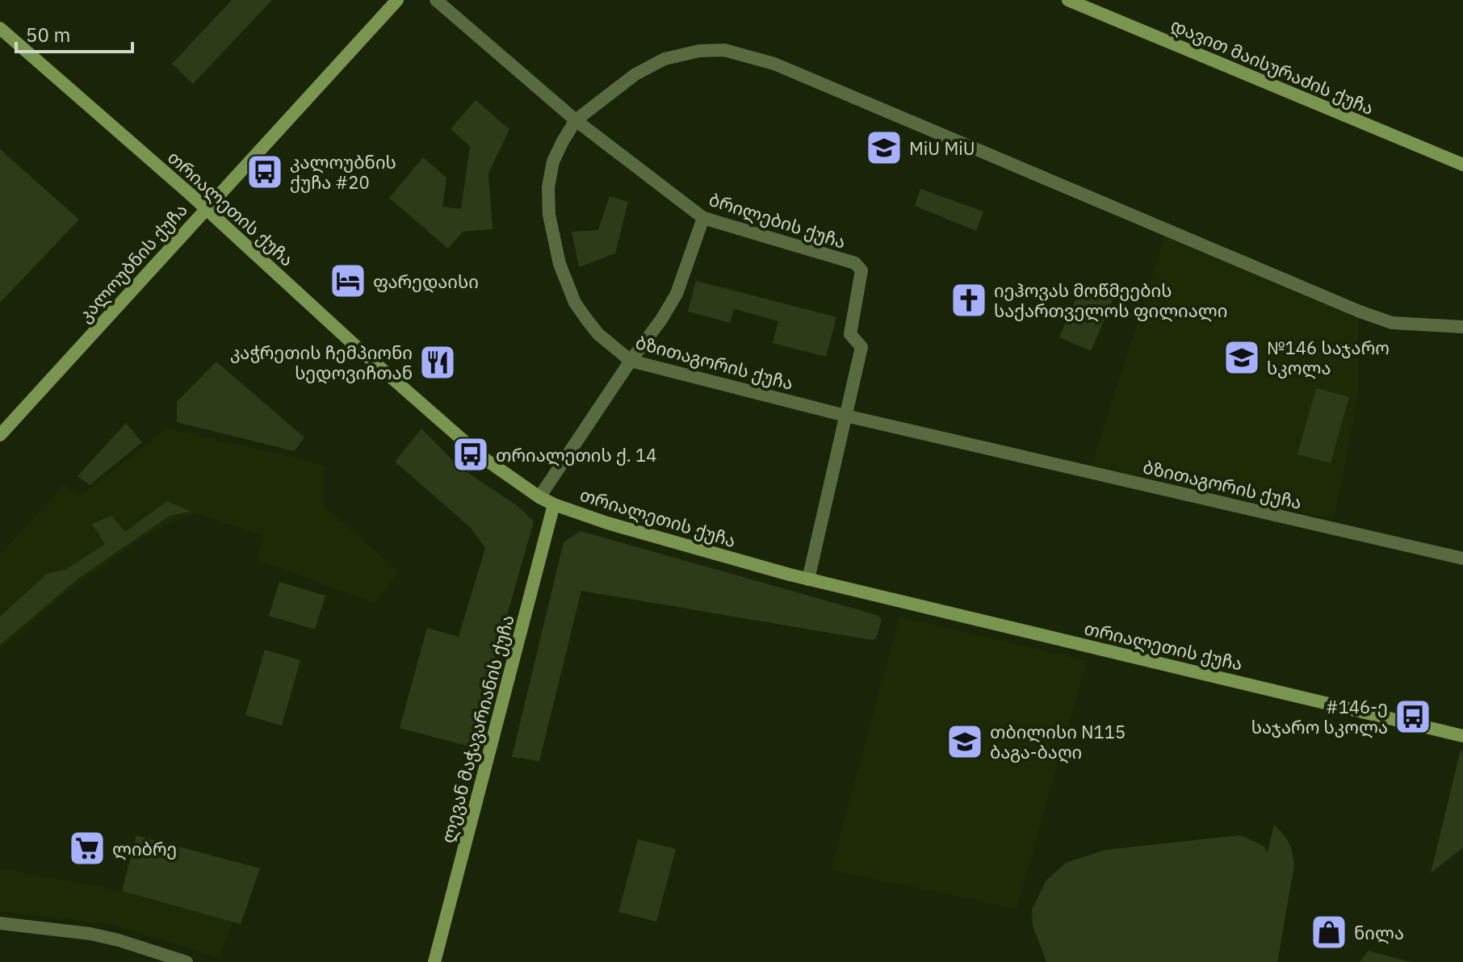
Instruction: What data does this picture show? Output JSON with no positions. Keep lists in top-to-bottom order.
{
  "streets": {
    "street": [
      "დავით მაისურაძის ქუჩა",
      "თრიალეთის ქუჩა",
      "ბრილების ქუჩა",
      "კალოუბნის ქუჩა",
      "ბზითაგორის ქუჩა",
      "ლევან მაჭავარიანის ქუჩა"
    ]
  },
  "crossings": [
    ["თრიალეთის ქუჩა", "ბრილების ქუჩა"],
    ["თრიალეთის ქუჩა", "კალოუბნის ქუჩა"],
    ["თრიალეთის ქუჩა", "ლევან მაჭავარიანის ქუჩა"],
    ["ბრილების ქუჩა", "ბზითაგორის ქუჩა"]
  ],
  "places": {
    "school or university": ["MiU MiU", "№146 საჯარო სკოლა", "თბილისი N115 ბაგა-ბაღი"],
    "bus stop": ["კალოუბნის ქუჩა #20", "თრიალეთის ქ. 14", "#146-ე საჯარო სკოლა"],
    "hotel": ["ფარედაისი"],
    "church": ["იეჰოვას მოწმეების საქართველოს ფილიალი"],
    "restaurant": ["კაჭრეთის ჩემპიონი სედოვიჩთან"],
    "supermarket": ["ლიბრე"],
    "shop": ["ნილა"]
  },
  "scale_bar": "50 m"
}
